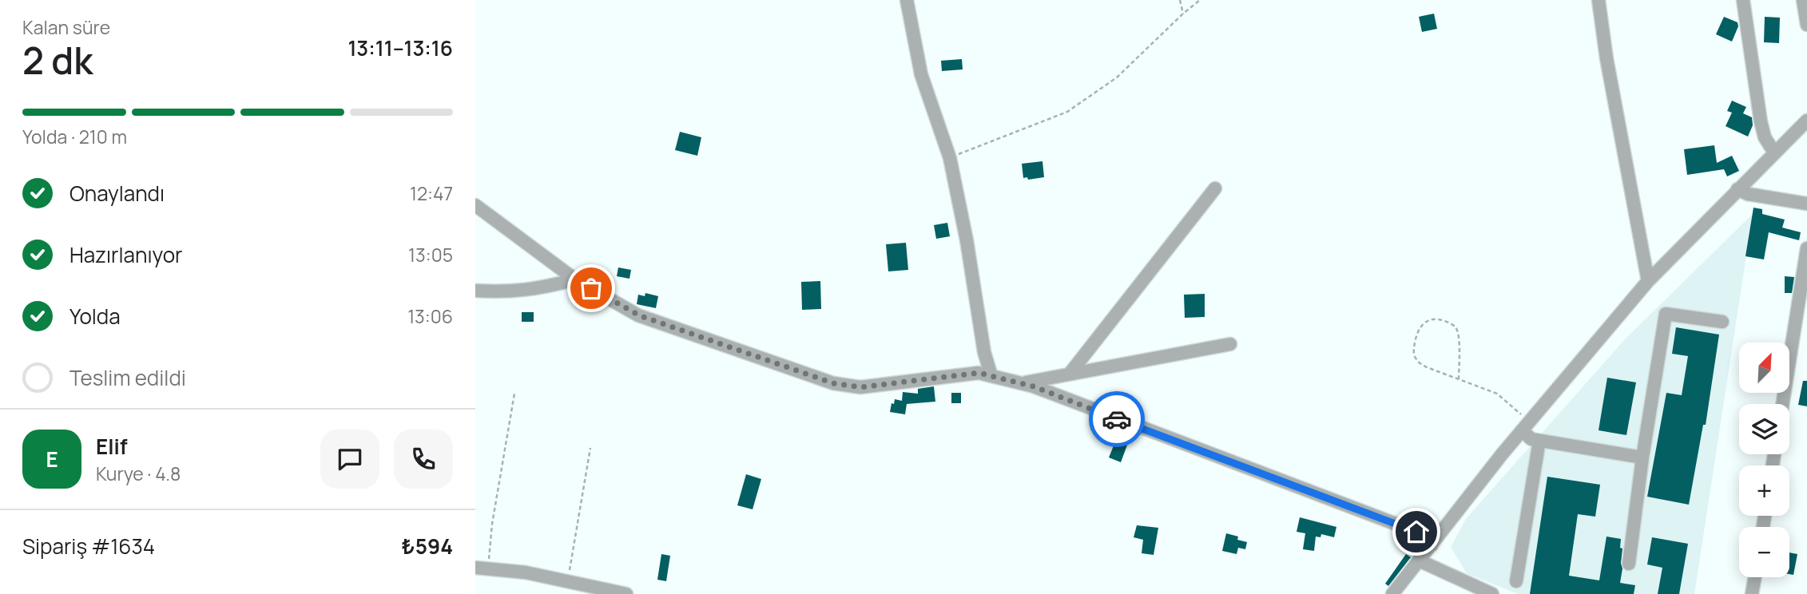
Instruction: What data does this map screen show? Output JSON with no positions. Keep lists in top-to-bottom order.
{
  "north": "top right",
  "page": {
    "heading": ["2 dk", "Kalan süre", "13:11–13:16"],
    "panel": [
      "Elif",
      "Kurye · 4.8",
      "Sipariş #1634",
      "₺594"
    ],
    "bar": "Yolda · 210 m",
    "list": [
      ["Onaylandı", "12:47"],
      ["Hazırlanıyor", "13:05"],
      ["Yolda", "13:06"],
      "Teslim edildi"
    ],
    "map_buttons": ["+", "−"],
    "round": "E"
  }
}
